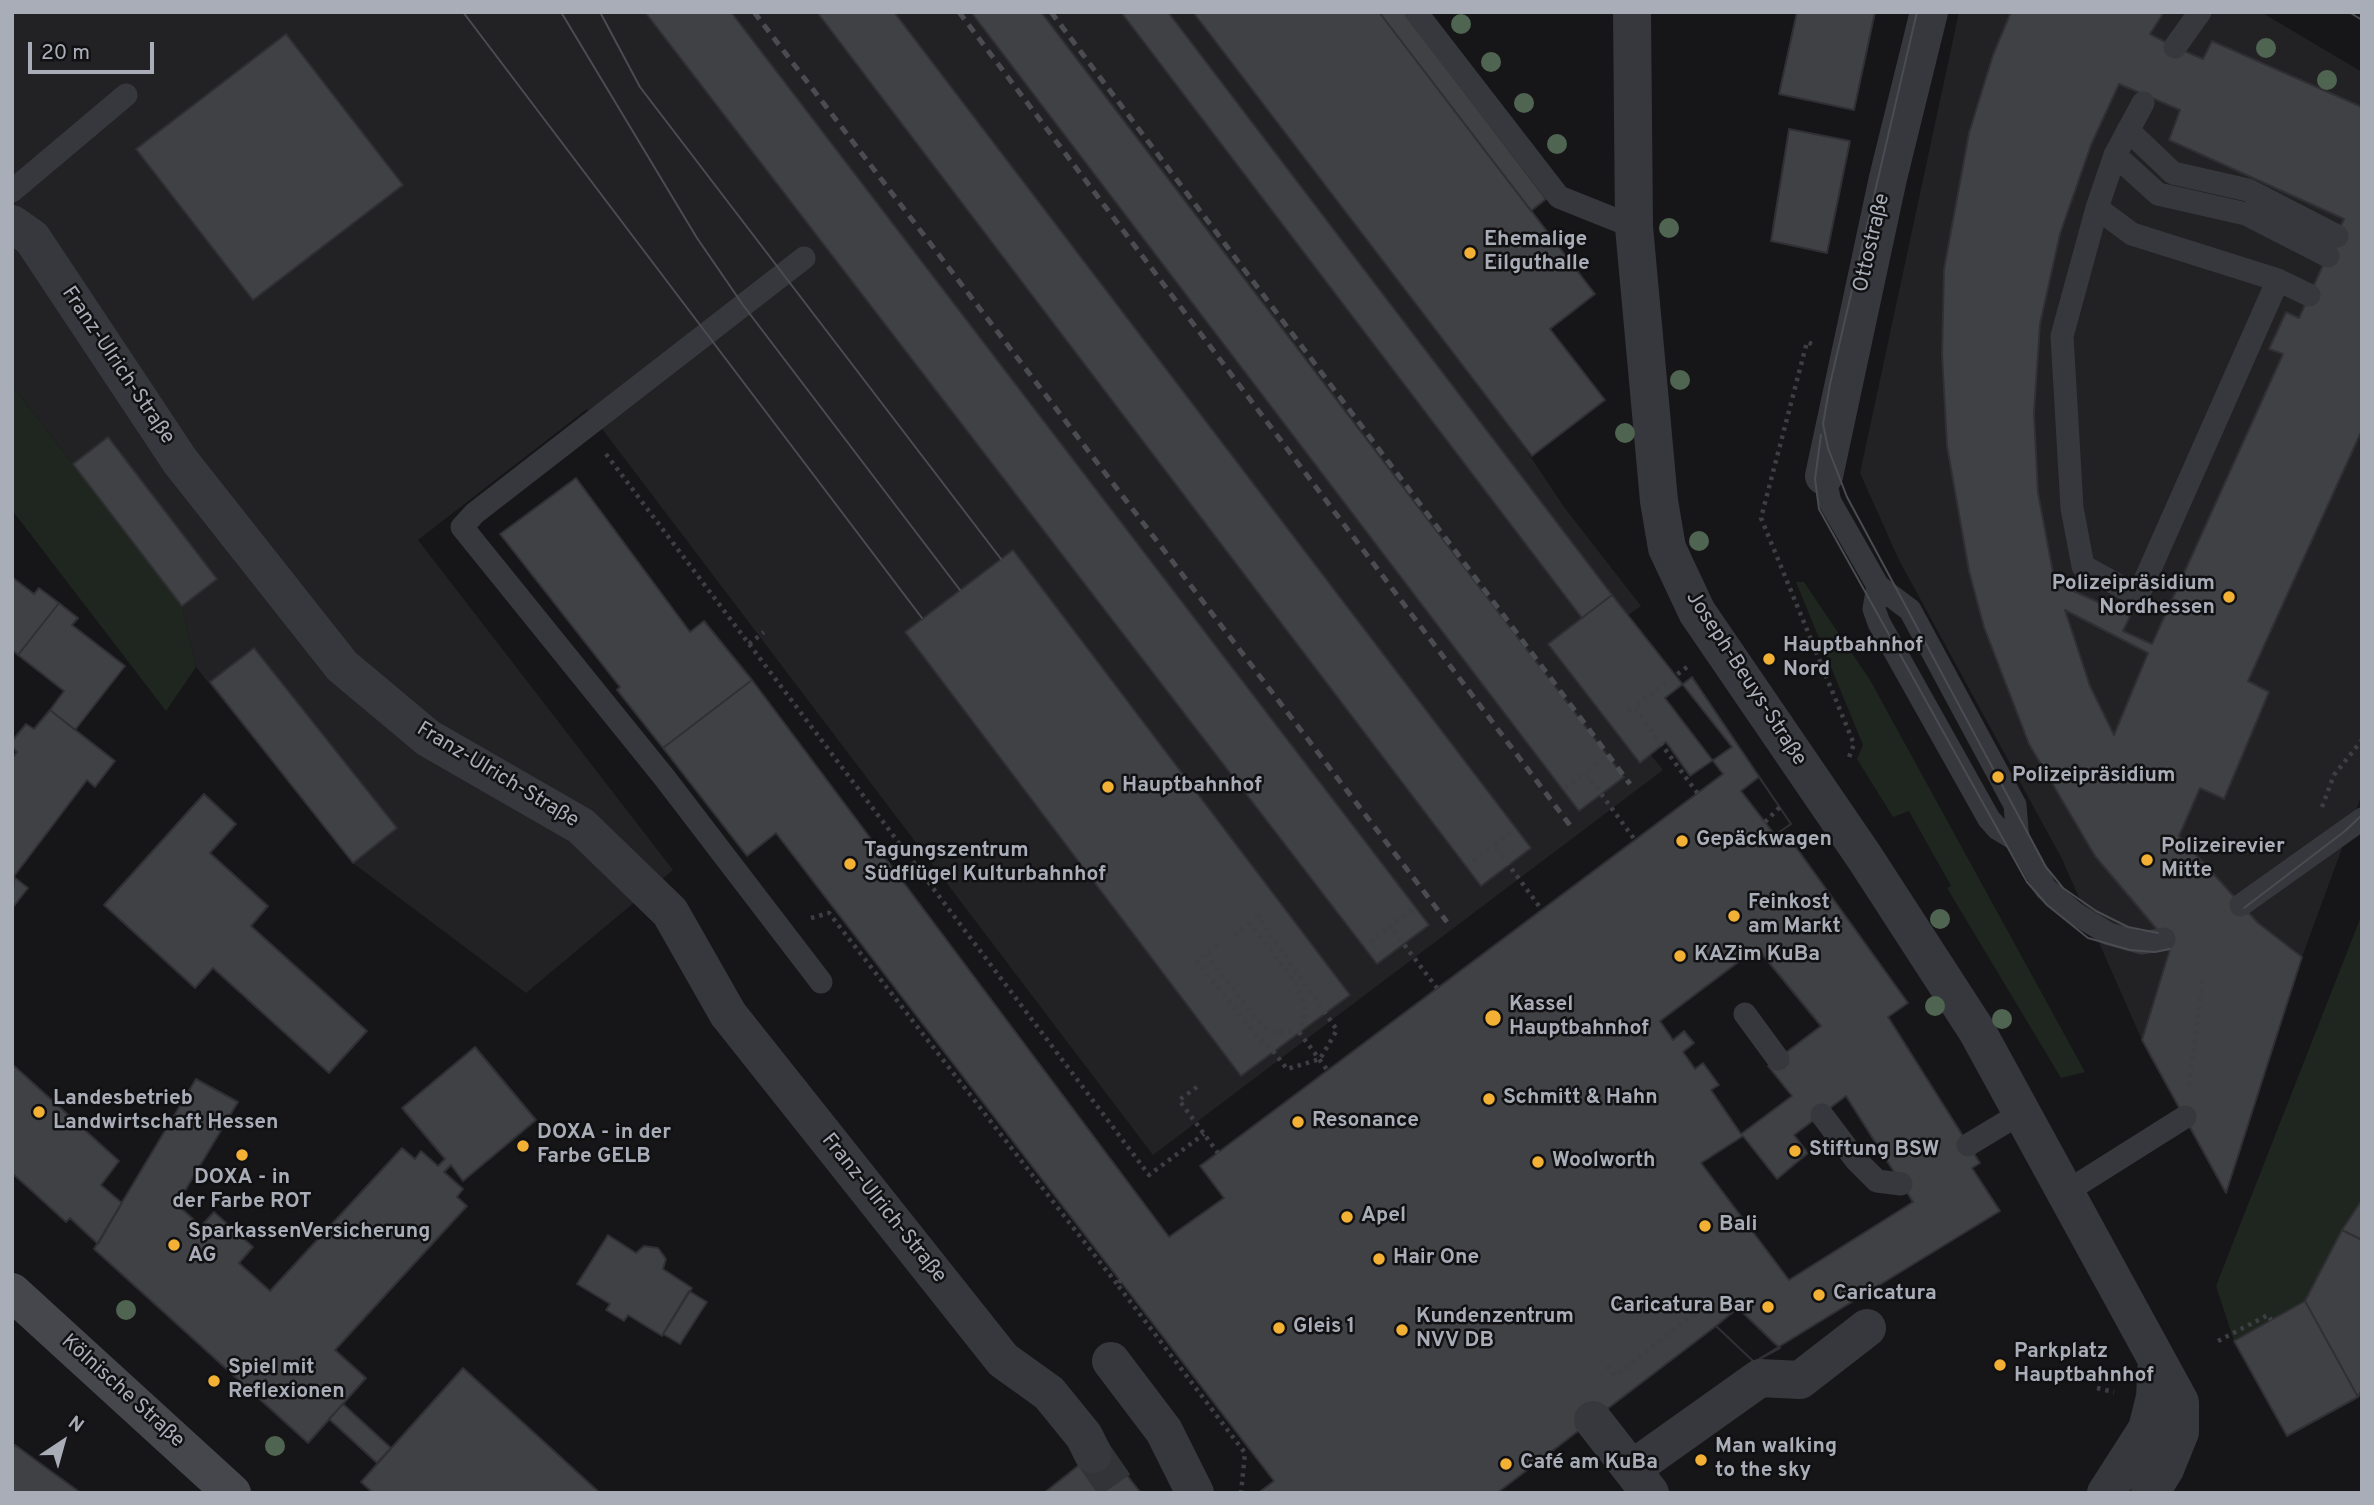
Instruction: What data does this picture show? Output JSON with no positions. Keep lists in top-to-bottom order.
{
  "streets": {
    "main road": ["Kölnische Straße"],
    "street": ["Ottostraße", "Franz-Ulrich-Straße", "Joseph-Beuys-Straße"]
  },
  "places": [
    "Ehemalige Eilguthalle",
    "Polizeipräsidium Nordhessen",
    "Hauptbahnhof Nord",
    "Polizeipräsidium",
    "Hauptbahnhof",
    "Gepäckwagen",
    "Polizeirevier Mitte",
    "Tagungszentrum Südflügel Kulturbahnhof",
    "Feinkost am Markt",
    "KAZim KuBa",
    "Kassel Hauptbahnhof",
    "Schmitt & Hahn",
    "Landesbetrieb Landwirtschaft Hessen",
    "Resonance",
    "DOXA - in der Farbe GELB",
    "Stiftung BSW",
    "DOXA - in der Farbe ROT",
    "Woolworth",
    "Apel",
    "Bali",
    "SparkassenVersicherung AG",
    "Hair One",
    "Caricatura",
    "Caricatura Bar",
    "Gleis 1",
    "Kundenzentrum NVV DB",
    "Parkplatz Hauptbahnhof",
    "Spiel mit Reflexionen",
    "Man walking to the sky",
    "Café am KuBa"
  ],
  "scale_bar": "20 m",
  "north": "top right"
}
